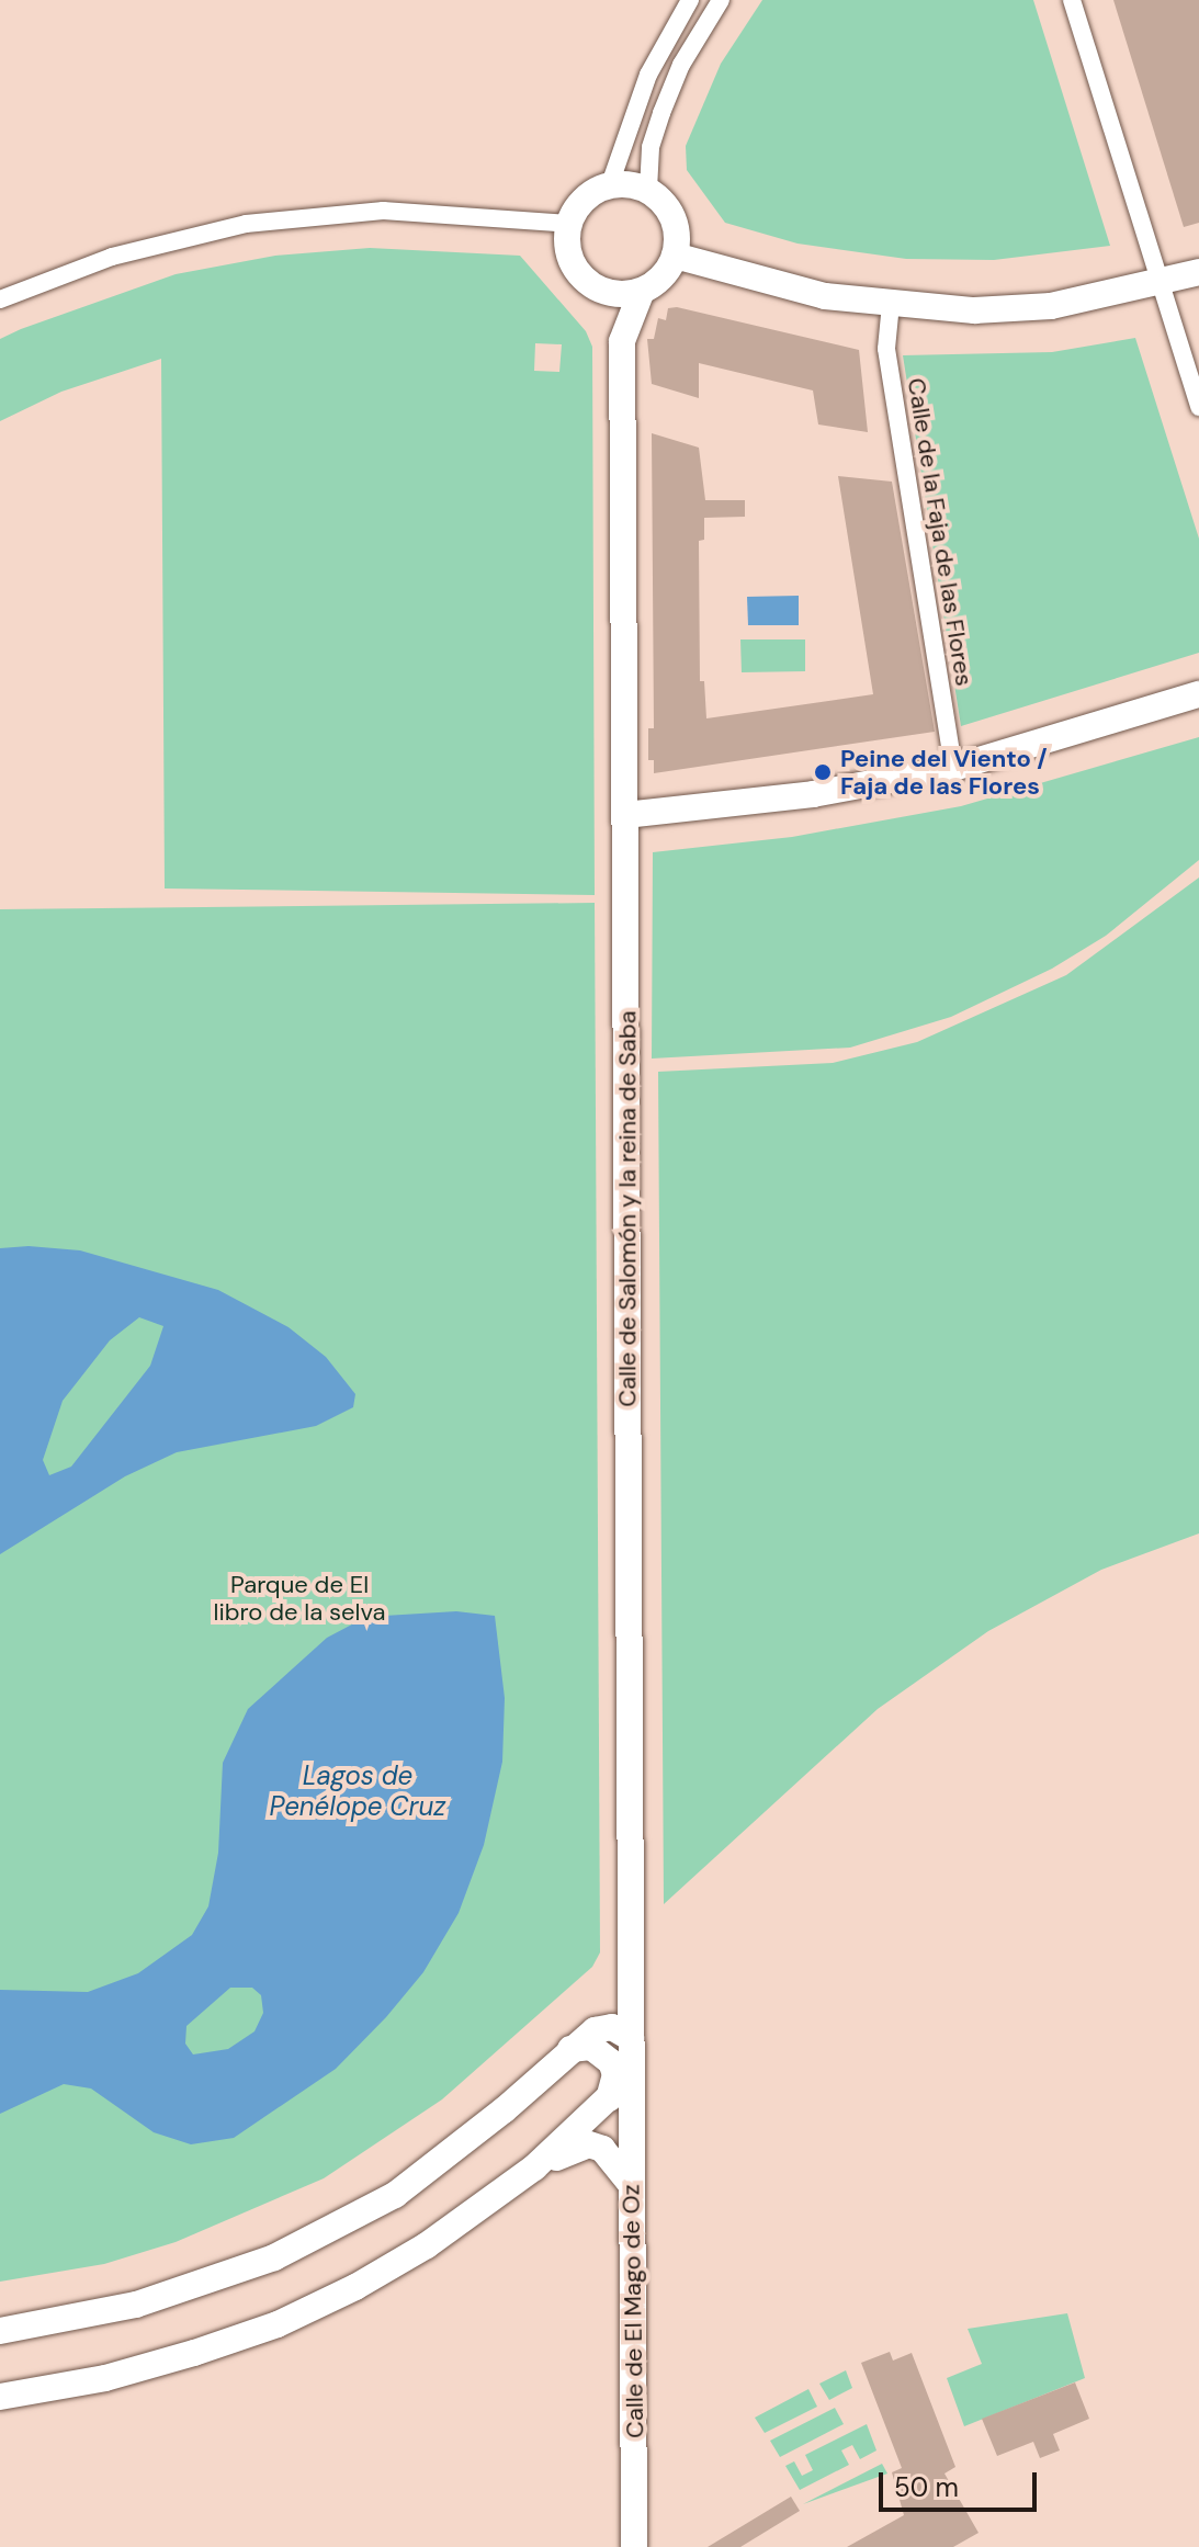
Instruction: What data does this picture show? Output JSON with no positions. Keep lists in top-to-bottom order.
{
  "streets": {
    "street": ["Calle de la Faja de las Flores", "Calle de Salomón y la reina de Saba", "Calle de El Mago de Oz"]
  },
  "crossings": [
    ["Calle de Salomón y la reina de Saba", "Calle de El Mago de Oz"]
  ],
  "water": ["Lagos de Penélope Cruz"],
  "parks": ["Parque de El libro de la selva"],
  "places": ["Peine del Viento / Faja de las Flores"],
  "scale_bar": "50 m"
}
